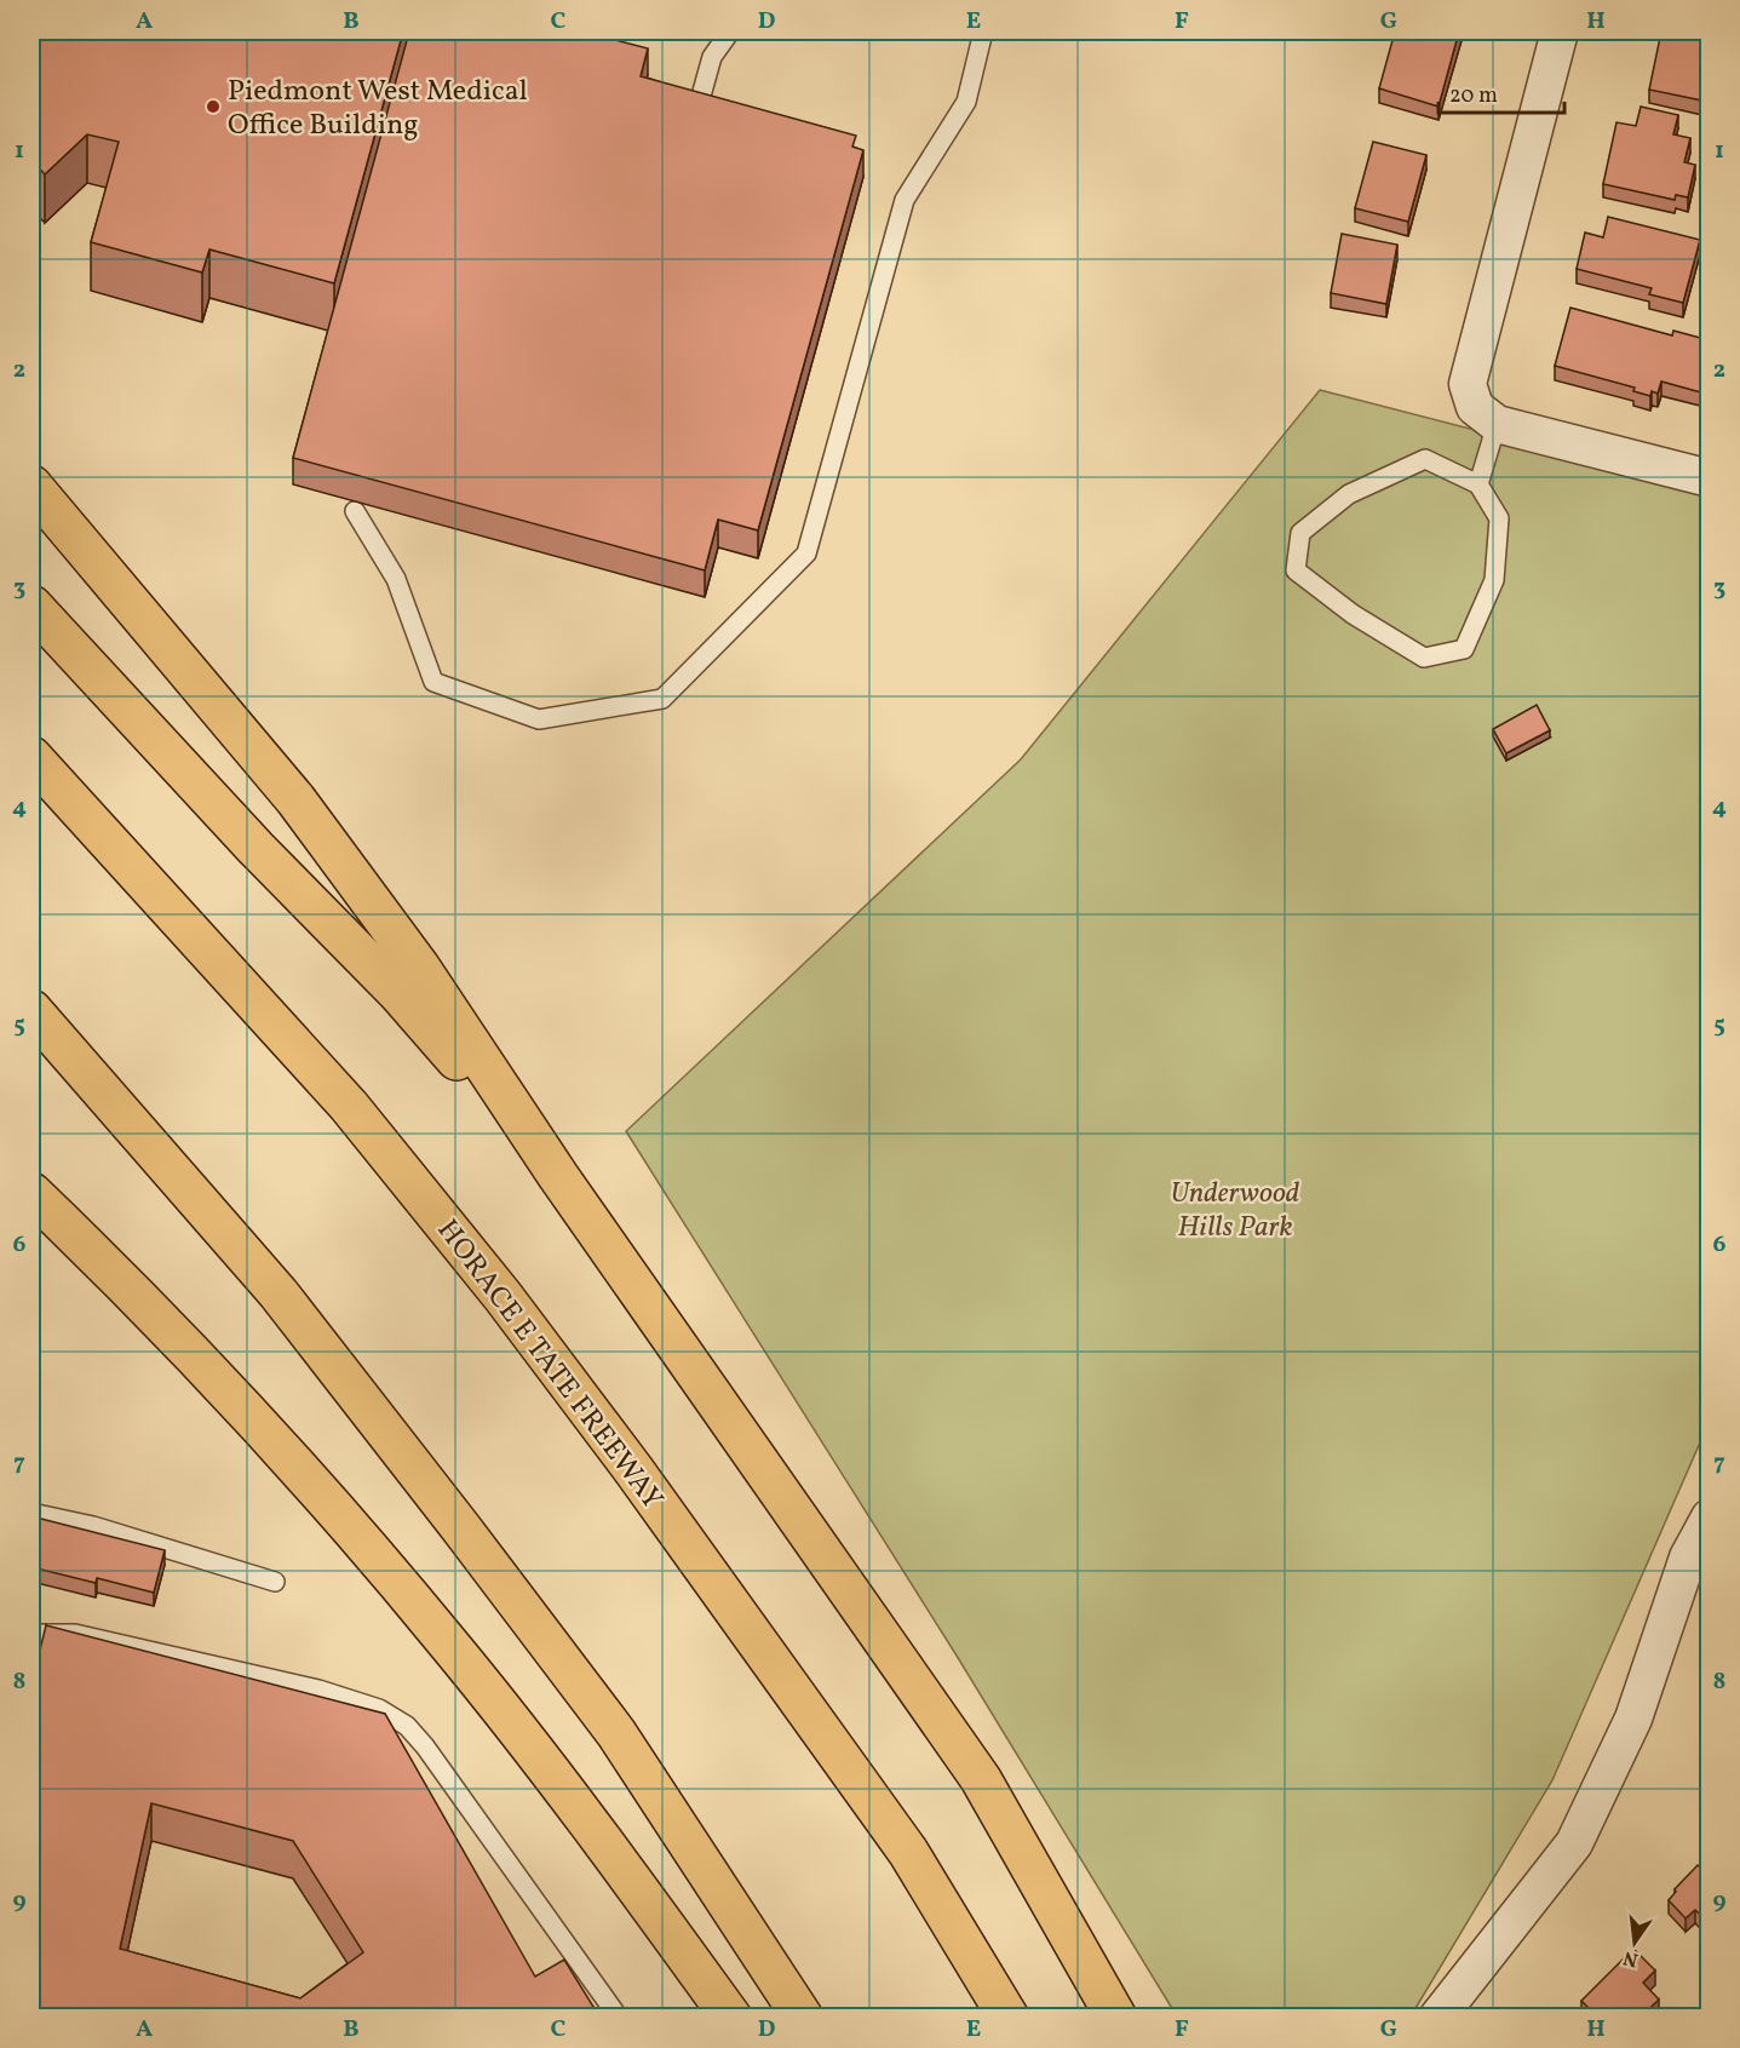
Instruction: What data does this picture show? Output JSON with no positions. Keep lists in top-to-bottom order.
{
  "streets": {
    "highway": ["HORACE E TATE FREEWAY"]
  },
  "parks": ["Underwood Hills Park"],
  "places": ["Piedmont West Medical Office Building"],
  "scale_bar": "20 m",
  "north": "bottom",
  "grid": {
    "columns": [
      "A",
      "B",
      "C",
      "D",
      "E",
      "F",
      "G",
      "H"
    ],
    "rows": [
      "1",
      "2",
      "3",
      "4",
      "5",
      "6",
      "7",
      "8",
      "9"
    ]
  }
}
